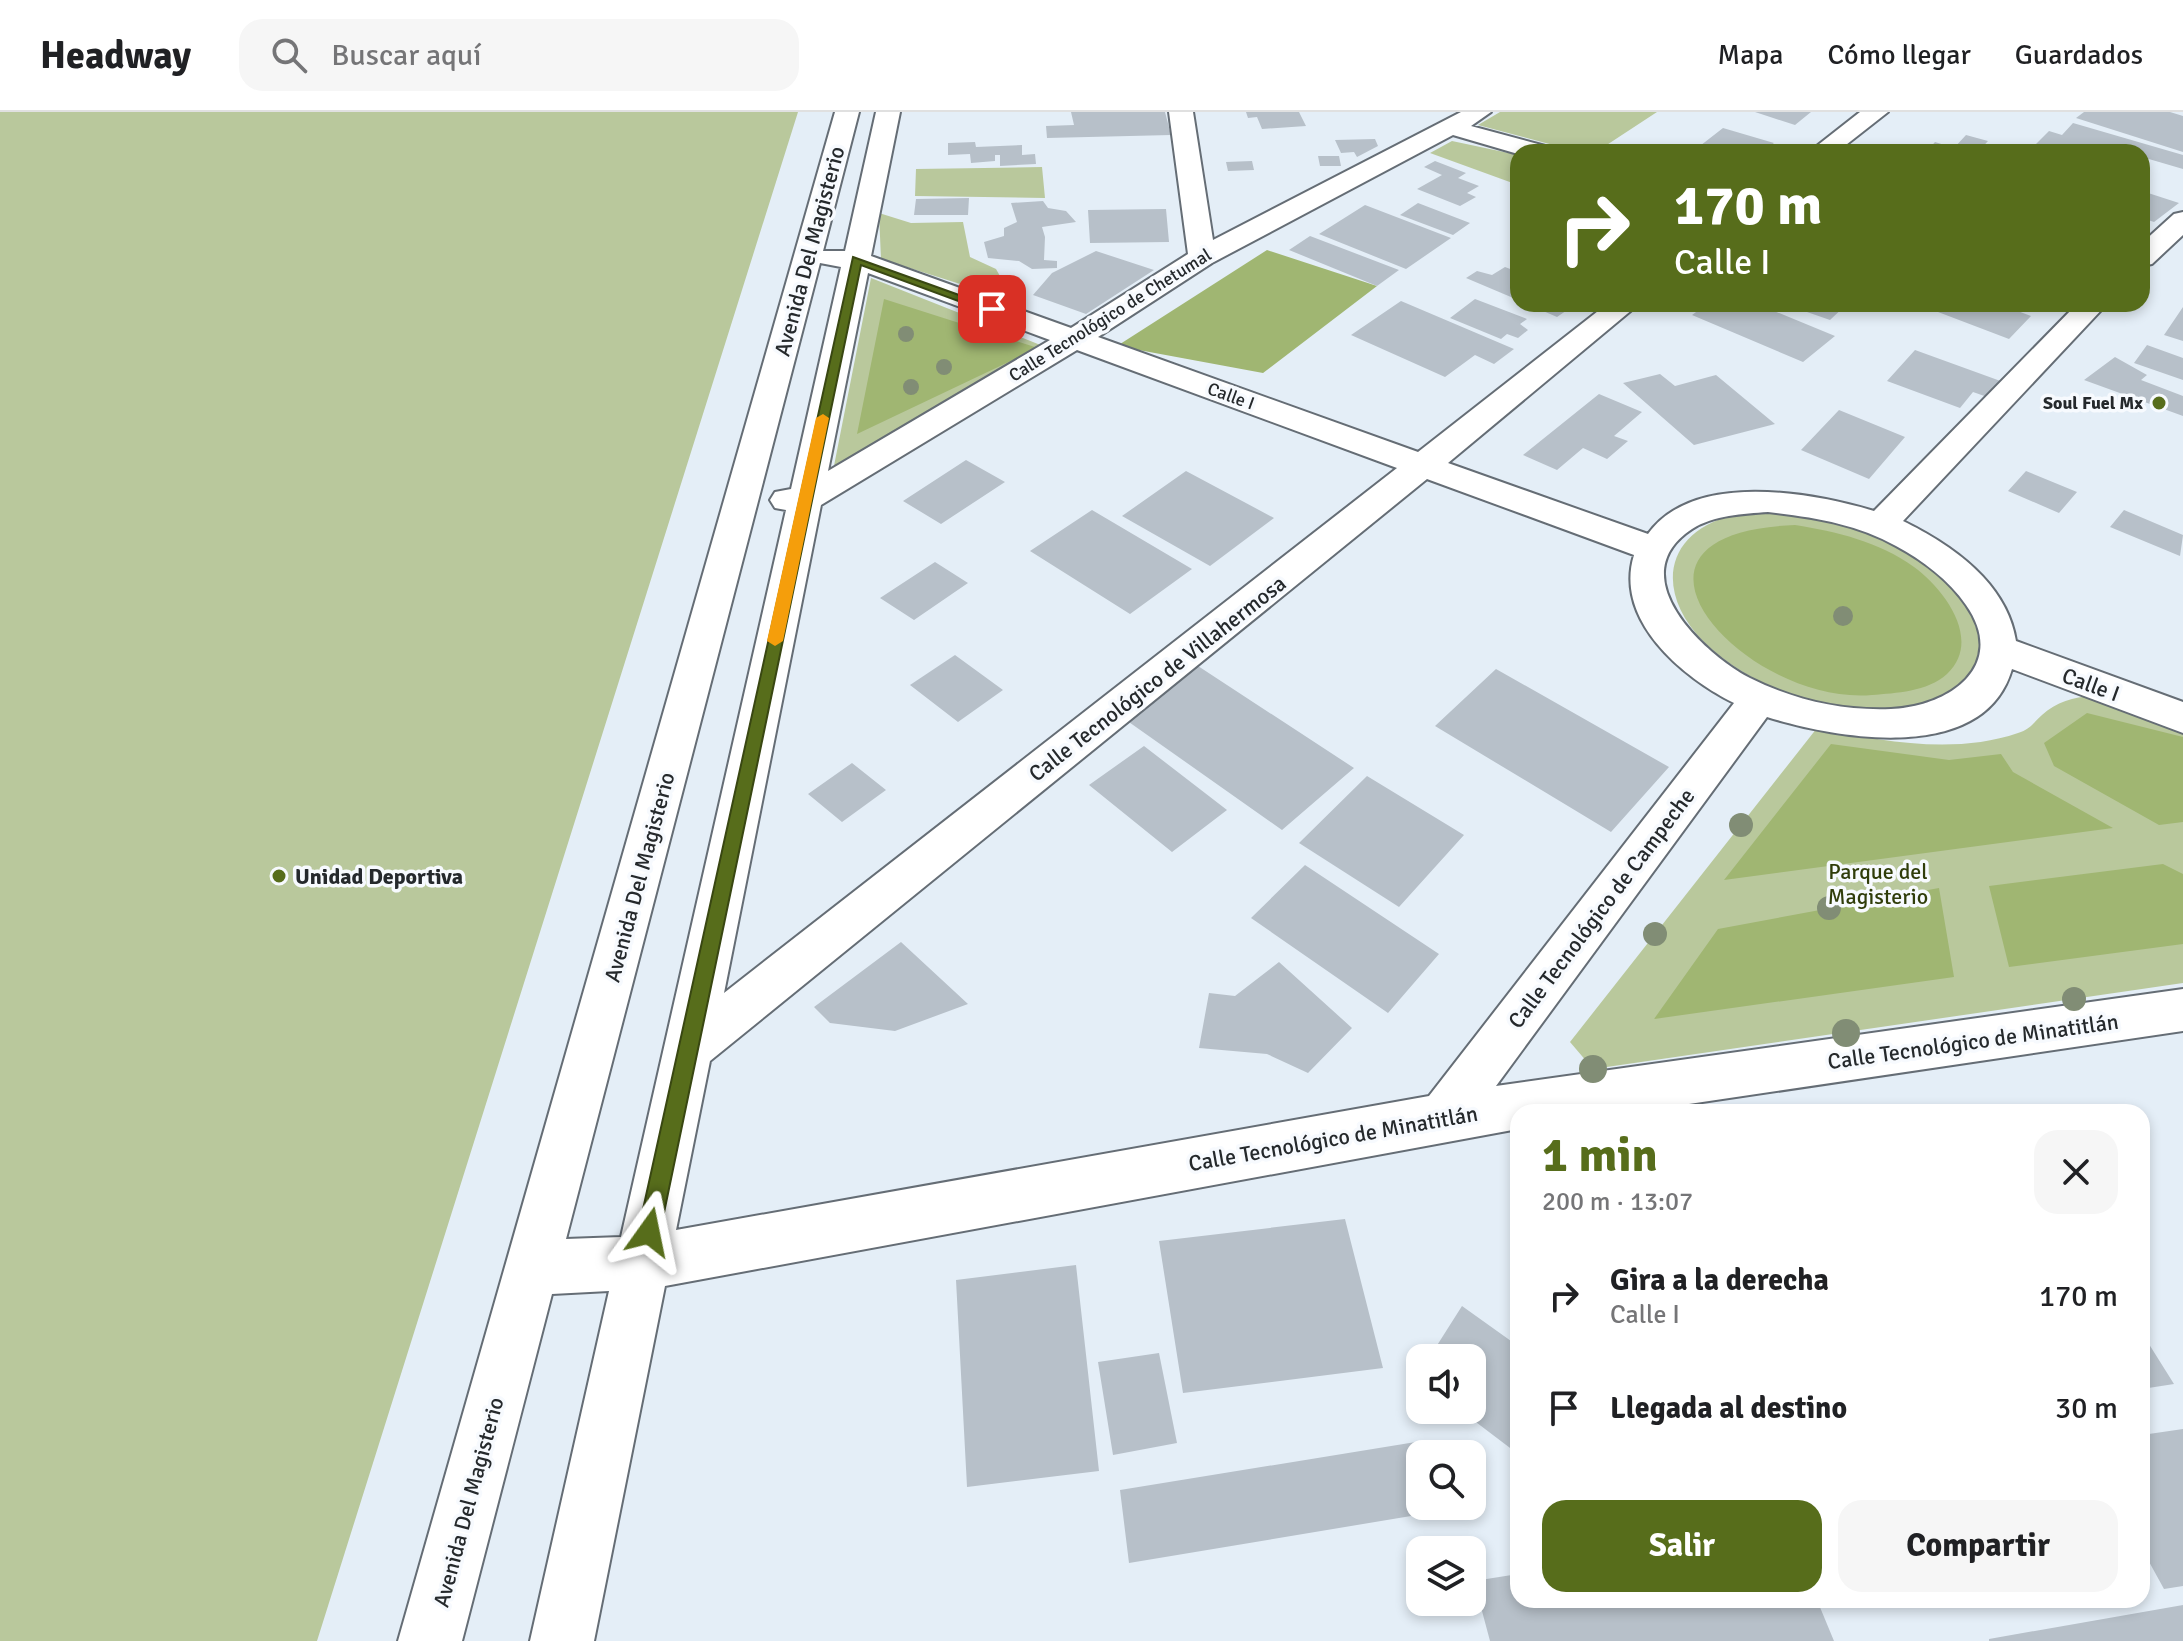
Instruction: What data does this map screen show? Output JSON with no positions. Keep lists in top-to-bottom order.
{
  "streets": {
    "street": [
      "Avenida Del Magisterio",
      "Calle Tecnológico de Chetumal",
      "Calle I",
      "Calle Tecnológico de Villahermosa",
      "Calle Tecnológico de Campeche",
      "Calle Tecnológico de Minatitlán"
    ]
  },
  "crossings": [
    ["Avenida Del Magisterio", "Calle Tecnológico de Chetumal"],
    ["Avenida Del Magisterio", "Calle I"],
    ["Avenida Del Magisterio", "Calle Tecnológico de Villahermosa"],
    ["Avenida Del Magisterio", "Calle Tecnológico de Minatitlán"],
    ["Calle Tecnológico de Chetumal", "Calle I"],
    ["Calle I", "Calle Tecnológico de Villahermosa"],
    ["Calle Tecnológico de Campeche", "Calle Tecnológico de Minatitlán"]
  ],
  "parks": ["Parque del Magisterio"],
  "places": ["Soul Fuel Mx", "Unidad Deportiva"],
  "page": {
    "header": "Headway",
    "search": "Buscar aquí",
    "nav": ["Mapa", "Cómo llegar", "Guardados"],
    "turn": ["170 m", "Calle I"],
    "heading": ["1 min", "200 m · 13:07"],
    "list": [
      {
        "name": "Gira a la derecha",
        "note": "Calle I",
        "value": "170 m"
      },
      {
        "name": "Llegada al destino",
        "value": "30 m"
      }
    ],
    "buttons": ["Salir", "Compartir"]
  }
}
